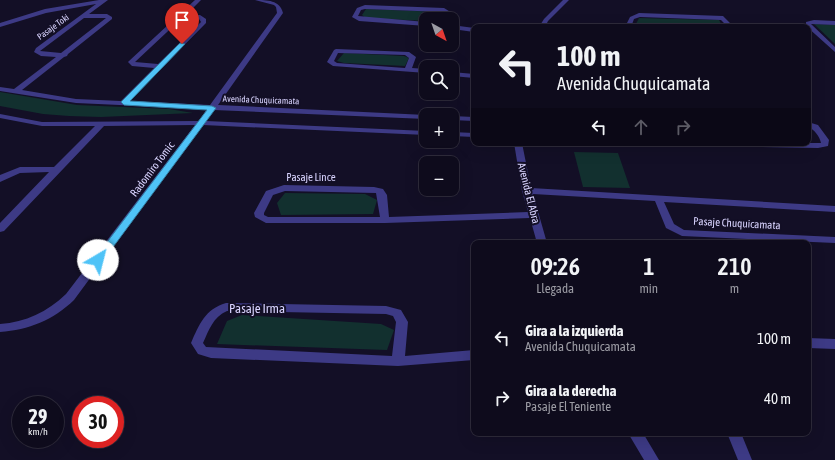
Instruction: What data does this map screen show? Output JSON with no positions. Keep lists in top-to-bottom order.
{
  "streets": {
    "street": [
      "Pasaje Toki",
      "Avenida Chuquicamata",
      "Radomiro Tomic",
      "Pasaje Lince",
      "Avenida El Abra",
      "Pasaje Chuquicamata",
      "Pasaje Irma"
    ]
  },
  "crossings": [
    ["Pasaje Toki", "Avenida Chuquicamata"],
    ["Avenida Chuquicamata", "Radomiro Tomic"],
    ["Pasaje Lince", "Avenida El Abra"],
    ["Avenida El Abra", "Pasaje Chuquicamata"]
  ],
  "north": "bottom right",
  "page": {
    "map_buttons": ["+", "−"],
    "turn": ["100 m", "Avenida Chuquicamata"],
    "eta": [
      "09:26",
      "Llegada",
      "1",
      "min",
      "210",
      "m"
    ],
    "list": [
      {
        "name": "Gira a la izquierda",
        "note": "Avenida Chuquicamata",
        "value": "100 m"
      },
      {
        "name": "Gira a la derecha",
        "note": "Pasaje El Teniente",
        "value": "40 m"
      }
    ],
    "speed": "29 km/h",
    "limit": "30"
  }
}
